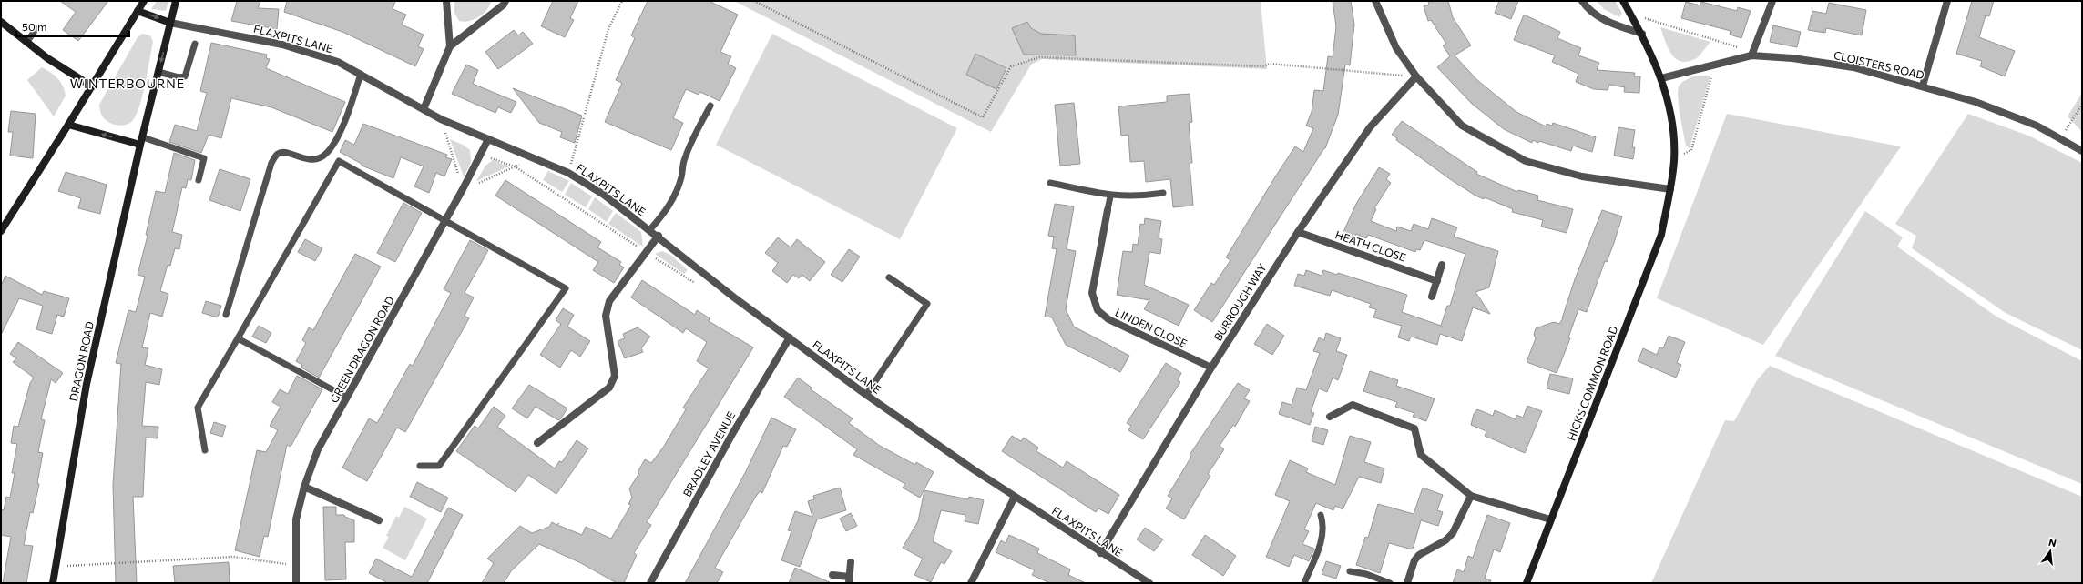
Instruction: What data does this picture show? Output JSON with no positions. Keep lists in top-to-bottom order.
{
  "streets": {
    "street": [
      "FLAXPITS LANE",
      "CLOISTERS ROAD",
      "HEATH CLOSE",
      "BURROUGH WAY",
      "LINDEN CLOSE",
      "GREEN DRAGON ROAD",
      "DRAGON ROAD",
      "HICKS COMMON ROAD",
      "BRADLEY AVENUE"
    ]
  },
  "crossings": [
    ["FLAXPITS LANE", "BURROUGH WAY"],
    ["FLAXPITS LANE", "GREEN DRAGON ROAD"],
    ["FLAXPITS LANE", "DRAGON ROAD"],
    ["FLAXPITS LANE", "BRADLEY AVENUE"],
    ["CLOISTERS ROAD", "HICKS COMMON ROAD"],
    ["HEATH CLOSE", "BURROUGH WAY"],
    ["BURROUGH WAY", "LINDEN CLOSE"]
  ],
  "districts": ["WINTERBOURNE"],
  "scale_bar": "50 m",
  "north": "top"
}
